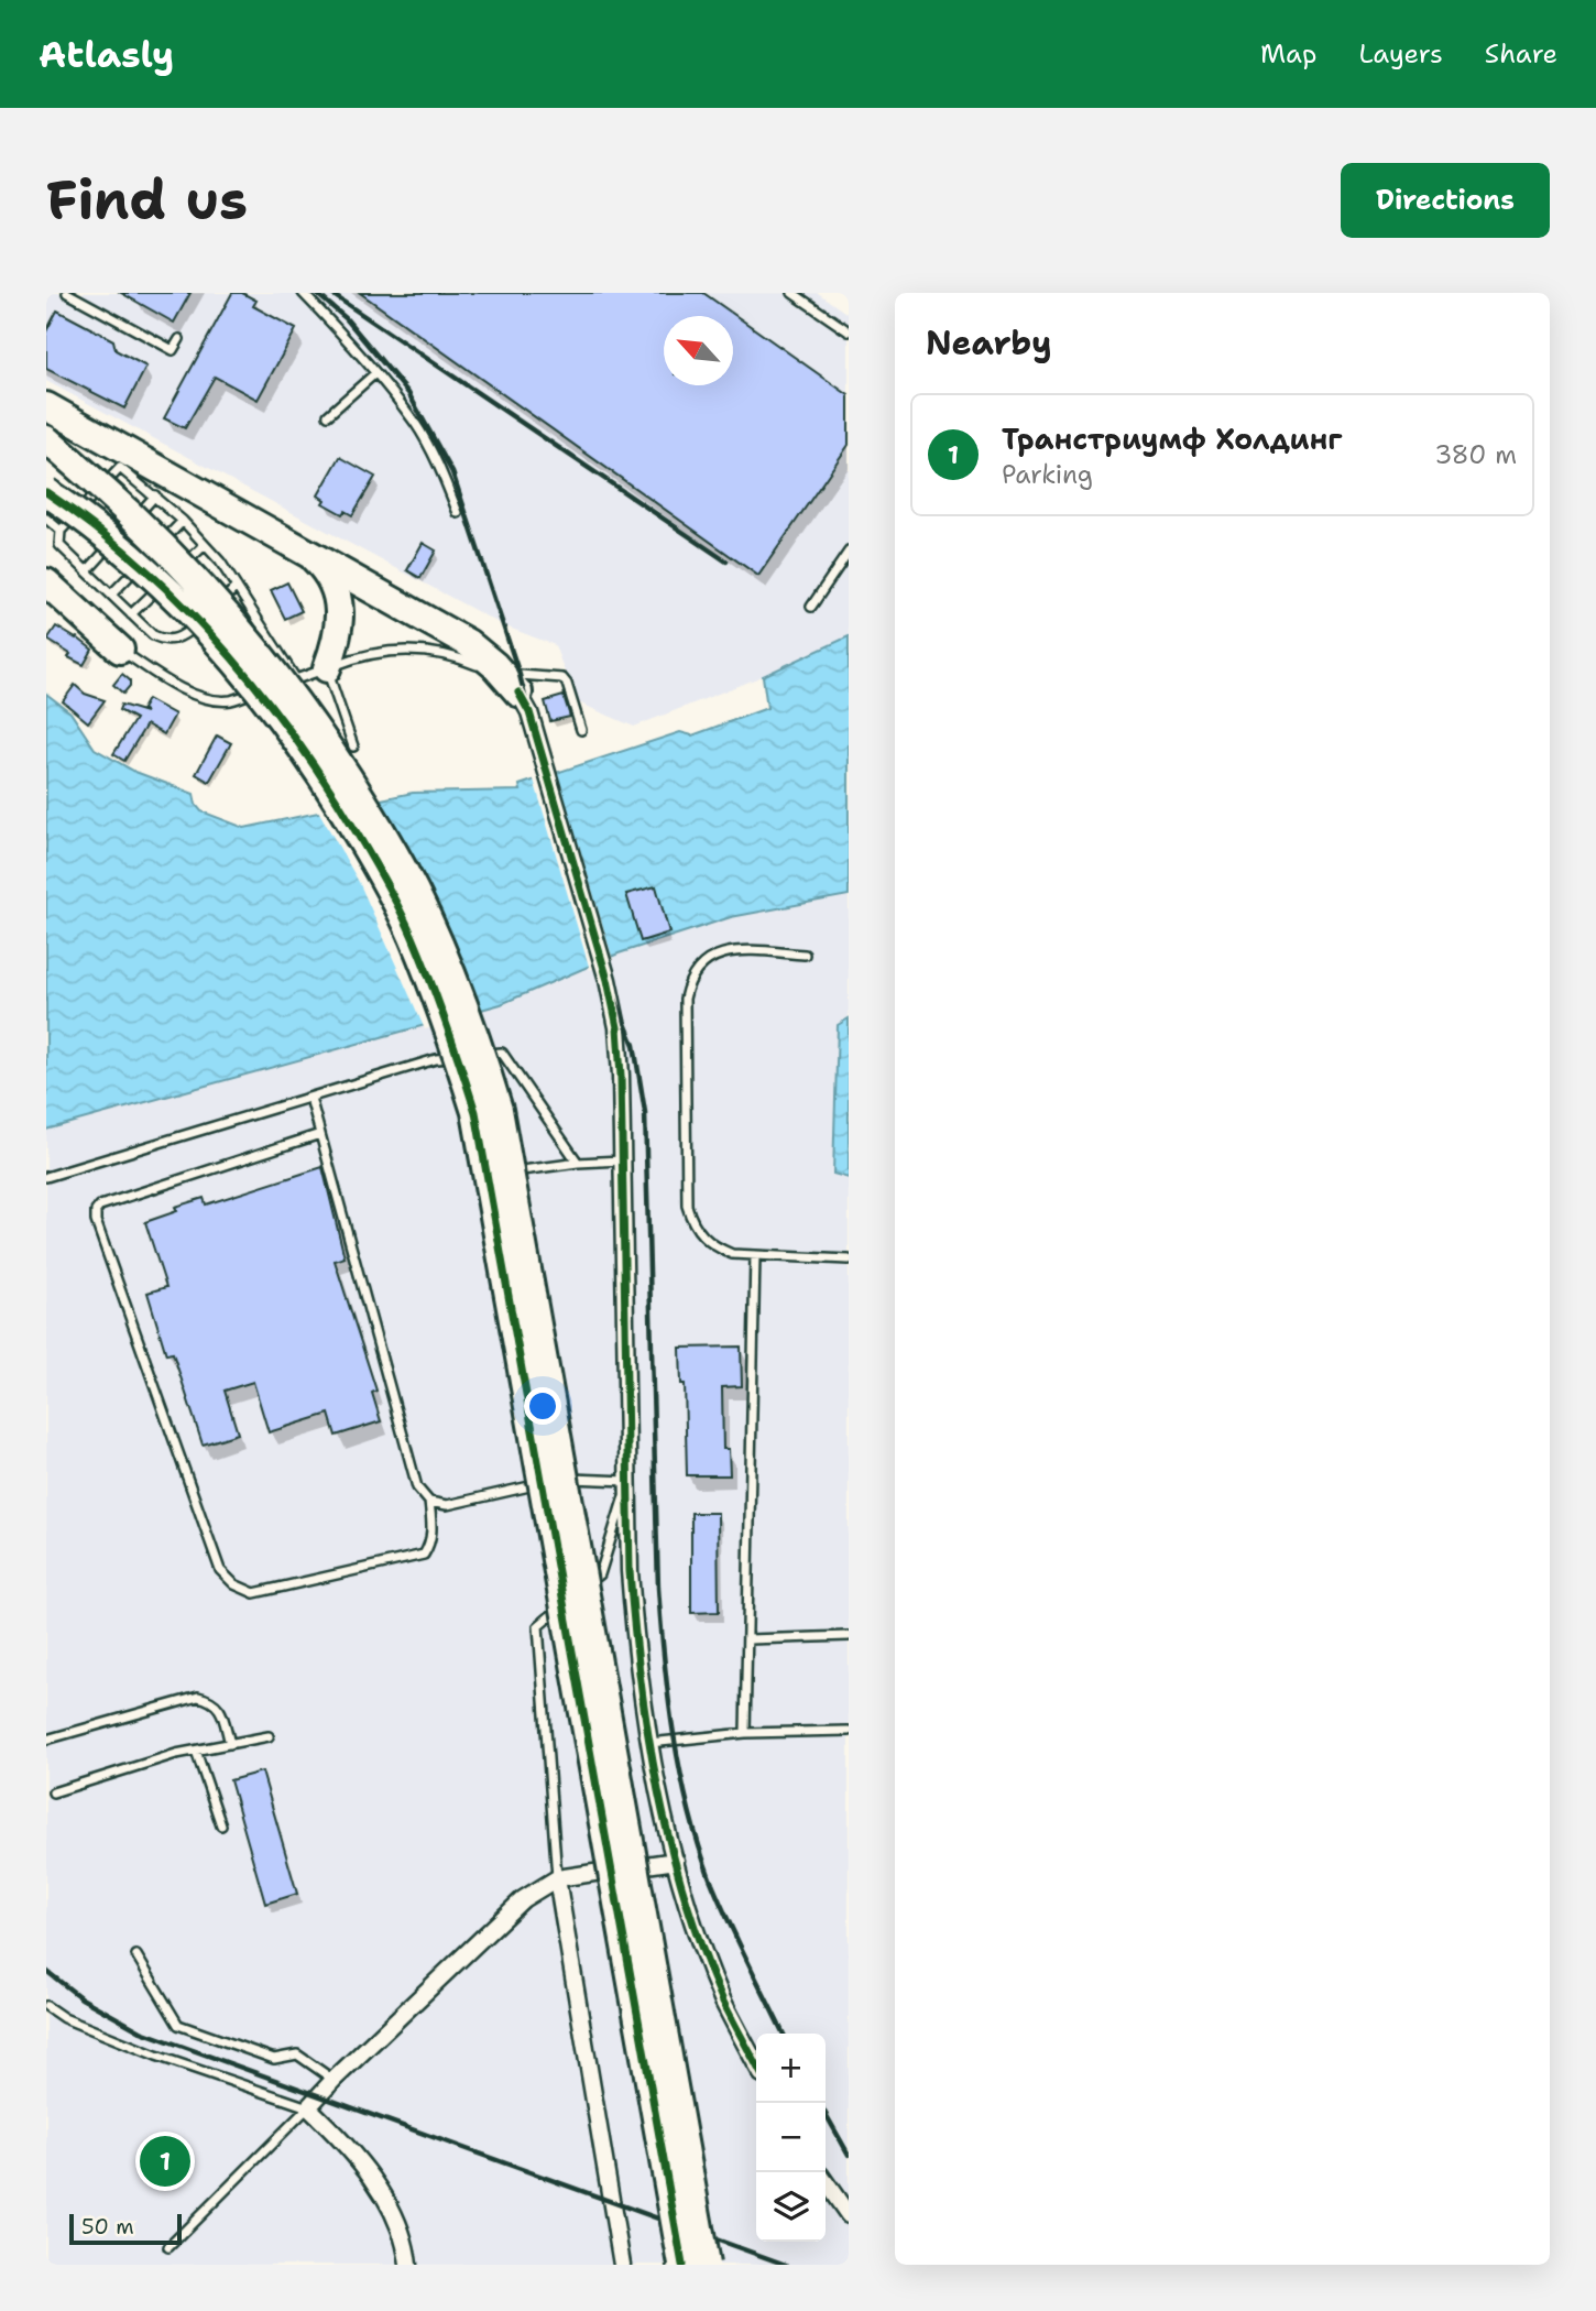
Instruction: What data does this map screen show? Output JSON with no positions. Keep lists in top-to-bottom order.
{
  "scale_bar": "50 m",
  "north": "top left",
  "page": {
    "header": "Atlasly",
    "nav": ["Map", "Layers", "Share"],
    "buttons": "Directions",
    "title": "Find us",
    "heading": "Nearby",
    "list": [
      {
        "mark": "1",
        "name": "Транстриумф Холдинг",
        "note": "Parking",
        "value": "380 m"
      }
    ],
    "map_buttons": ["+", "−"],
    "pins": "1",
    "scale": "50 m"
  }
}
